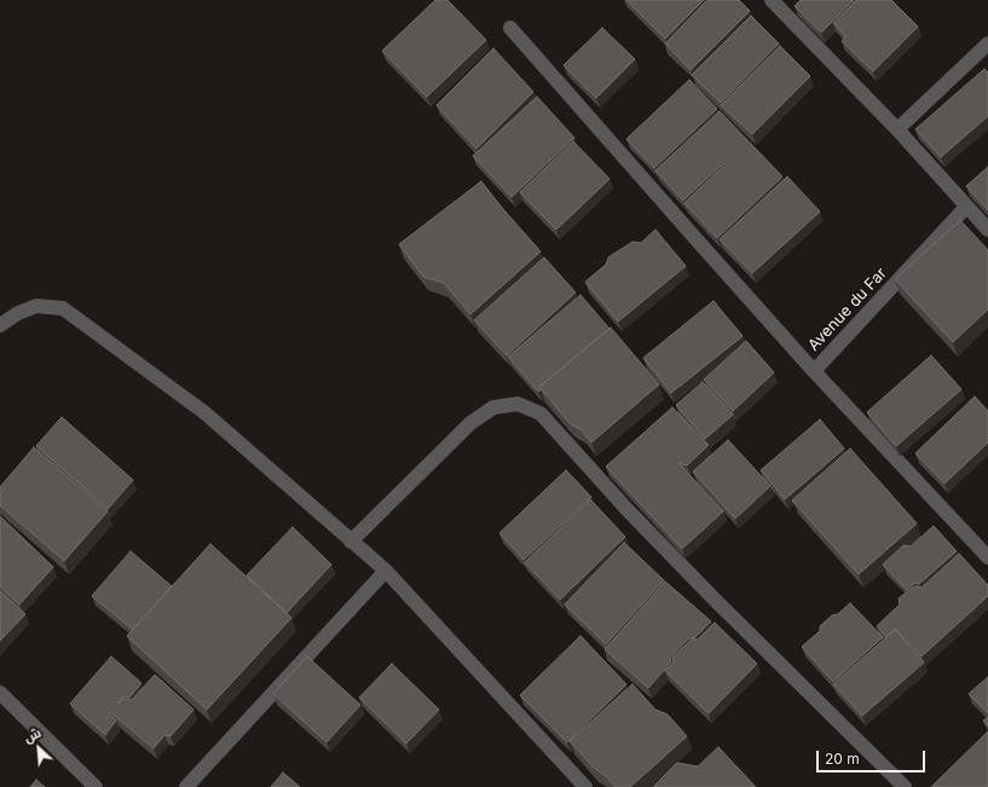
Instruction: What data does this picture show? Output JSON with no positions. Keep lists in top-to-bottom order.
{
  "streets": {
    "street": ["Avenue du Far"]
  },
  "scale_bar": "20 m",
  "north": "top left"
}
